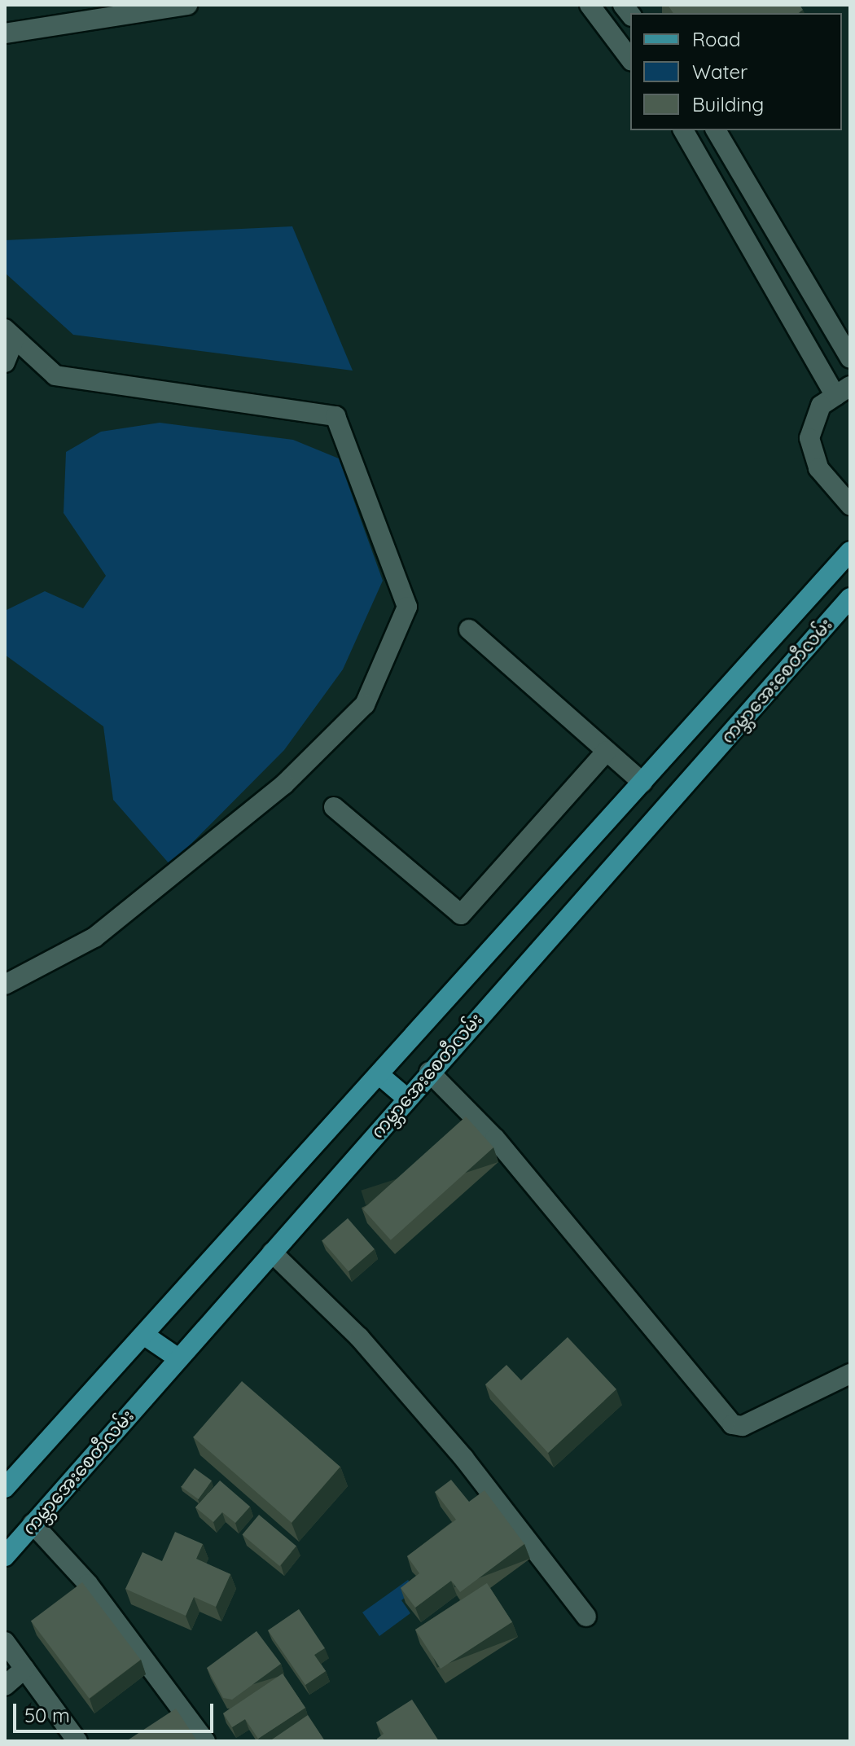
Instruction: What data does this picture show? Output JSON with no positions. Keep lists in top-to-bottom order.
{
  "streets": {
    "main road": ["ကမ္ဘာအေးစေတီလမ်း"]
  },
  "legend": ["Road", "Water", "Building"],
  "scale_bar": "50 m"
}
